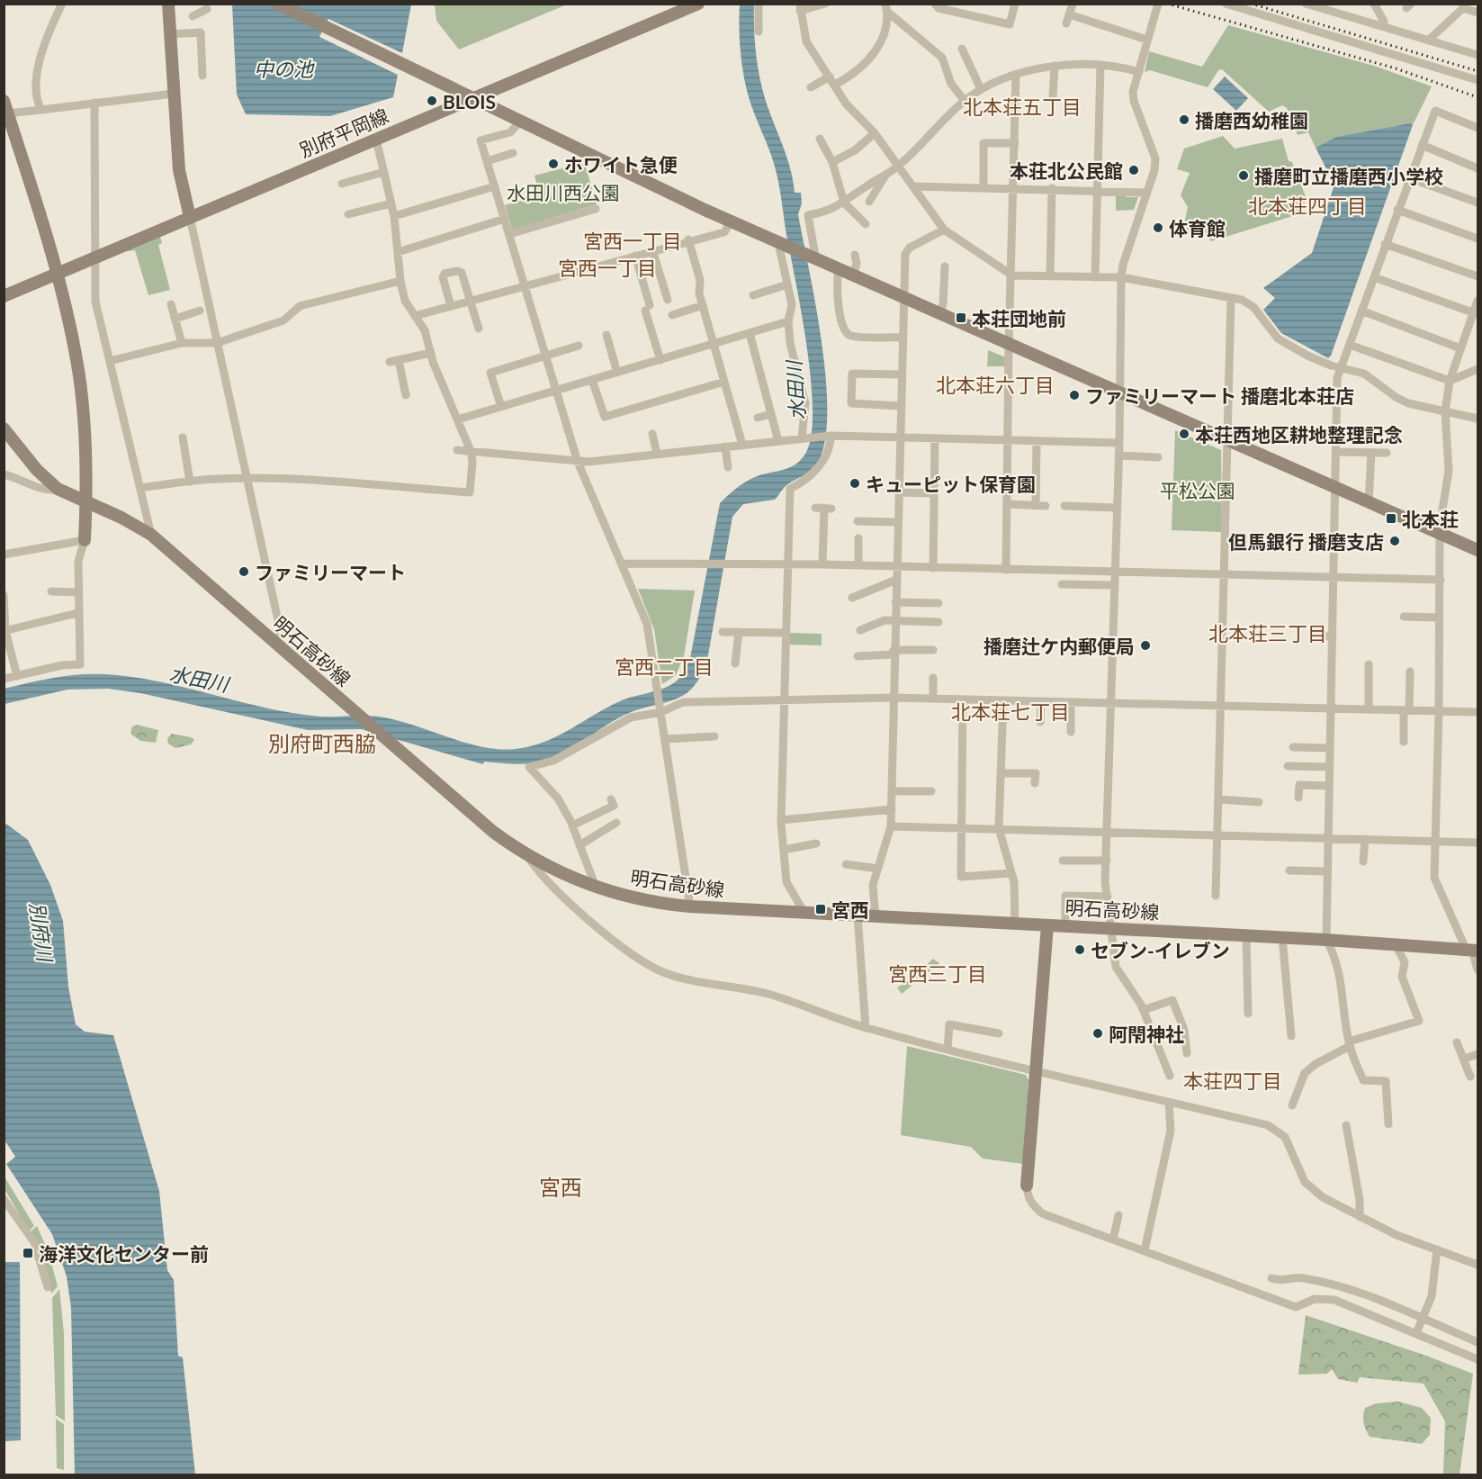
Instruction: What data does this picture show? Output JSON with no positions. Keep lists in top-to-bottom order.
{
  "streets": {
    "main road": ["別府平岡線", "明石高砂線"]
  },
  "districts": [
    "北本荘五丁目",
    "北本荘四丁目",
    "宮西一丁目",
    "宮西一丁目",
    "北本荘六丁目",
    "北本荘三丁目",
    "宮西二丁目",
    "北本荘七丁目",
    "別府町西脇",
    "宮西三丁目",
    "本荘四丁目",
    "宮西"
  ],
  "water": ["中の池", "水田川", "別府川"],
  "parks": ["水田川西公園", "平松公園"],
  "places": {
    "other": [
      "BLOIS",
      "播磨西幼稚園",
      "ホワイト急便",
      "本荘北公民館",
      "播磨町立播磨西小学校",
      "体育館",
      "ファミリーマート 播磨北本荘店",
      "本荘西地区耕地整理記念",
      "キューピット保育園",
      "但馬銀行 播磨支店",
      "ファミリーマート",
      "播磨辻ケ内郵便局",
      "セブン-イレブン",
      "阿閇神社"
    ],
    "transit": [
      "本荘団地前",
      "北本荘",
      "宮西",
      "海洋文化センター前"
    ]
  }
}
